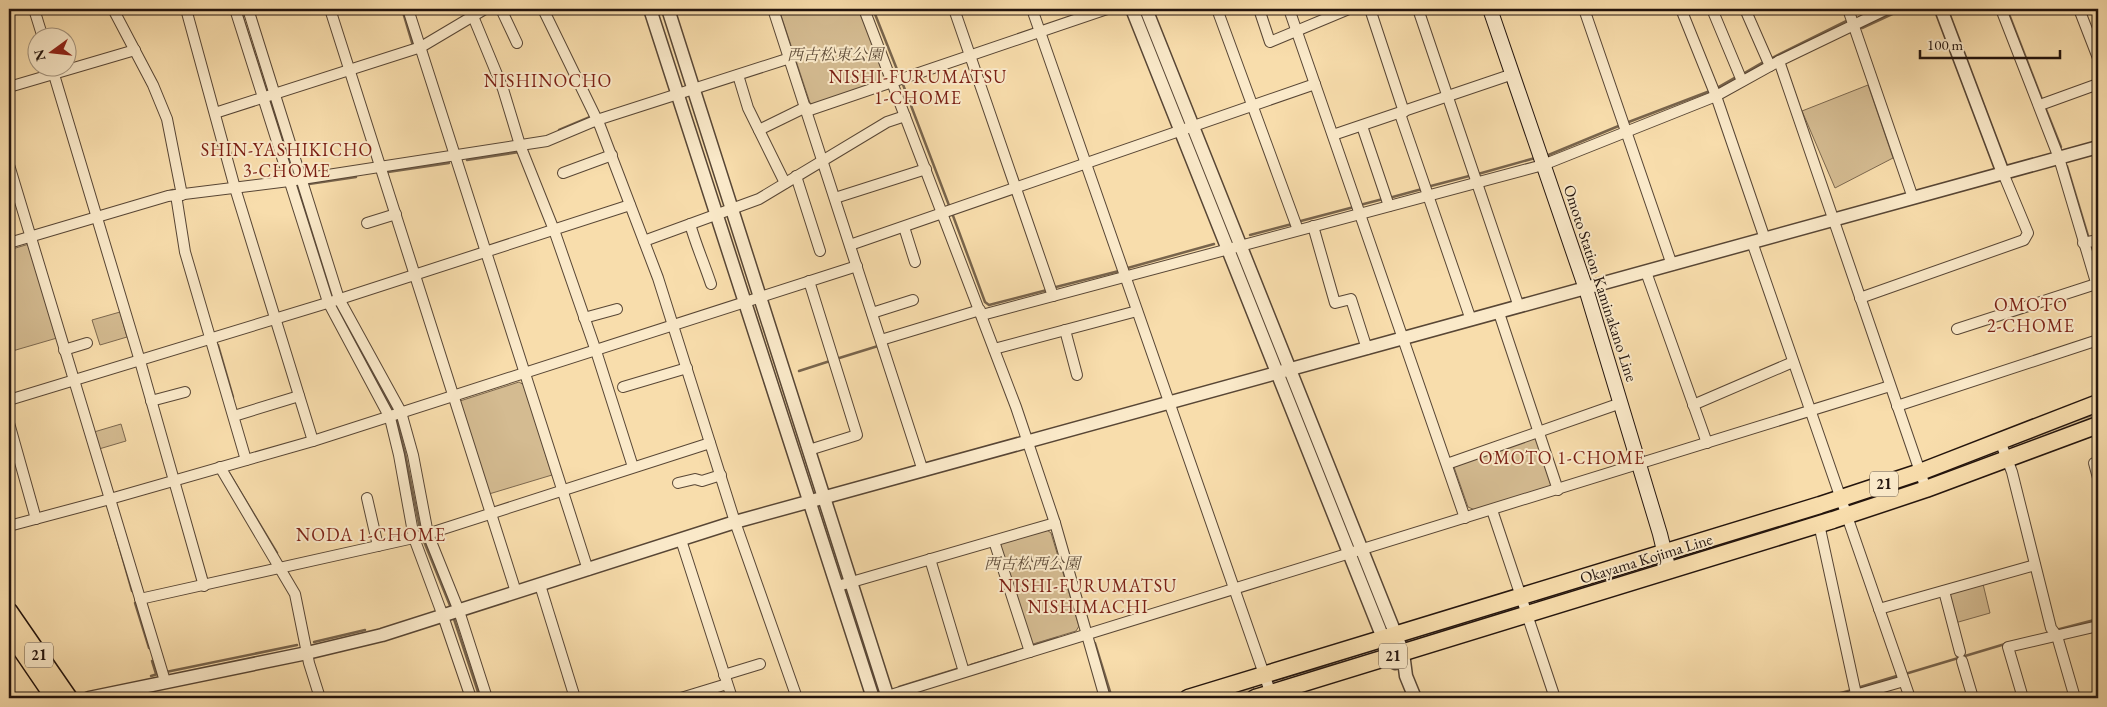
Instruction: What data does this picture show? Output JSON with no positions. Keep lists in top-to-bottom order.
{
  "streets": {
    "main road": ["Omoto Station Kaminakano Line", "21", "Okayama Kojima Line"]
  },
  "crossings": [
    ["Omoto Station Kaminakano Line", "Okayama Kojima Line"]
  ],
  "districts": [
    "NISHI-FURUMATSU 1-CHOME",
    "NISHINOCHO",
    "SHIN-YASHIKICHO 3-CHOME",
    "OMOTO 2-CHOME",
    "OMOTO 1-CHOME",
    "NODA 1-CHOME",
    "NISHI-FURUMATSU NISHIMACHI"
  ],
  "parks": ["西古松東公園", "西古松西公園"],
  "scale_bar": "100 m",
  "north": "left"
}
